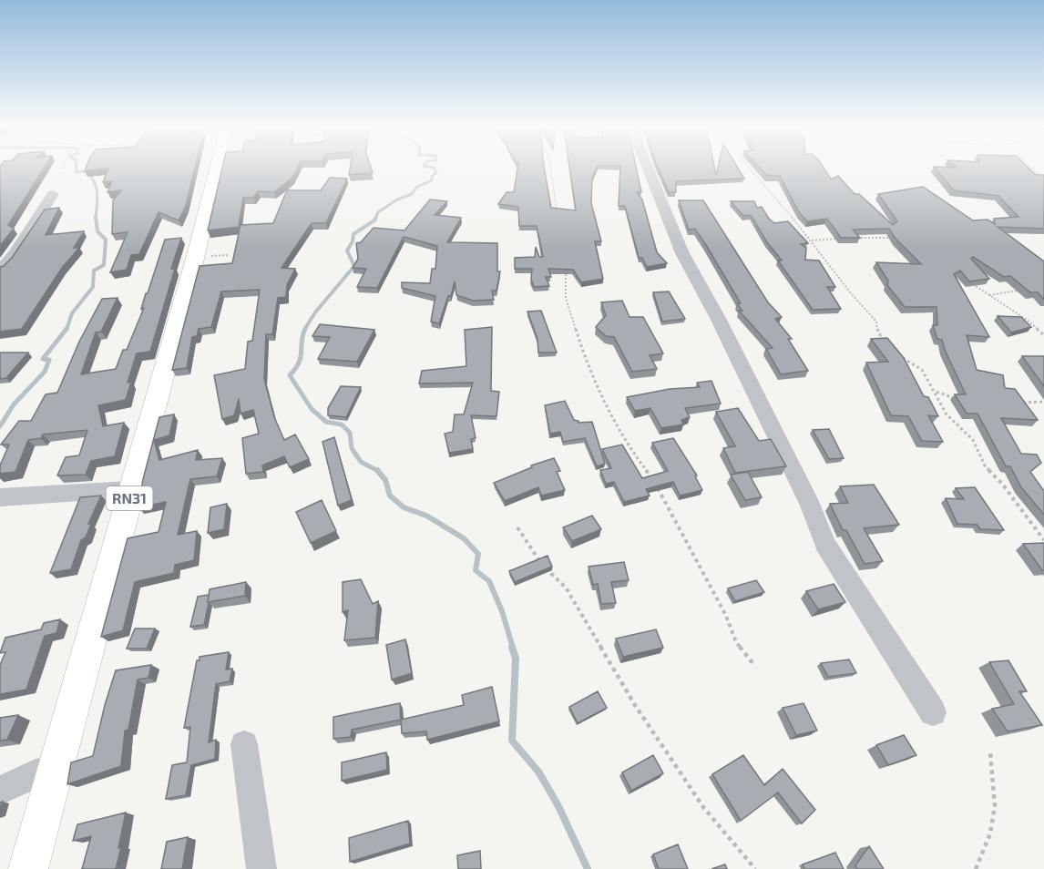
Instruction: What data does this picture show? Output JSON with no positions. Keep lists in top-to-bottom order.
{
  "streets": {
    "main road": ["RN31"]
  }
}
